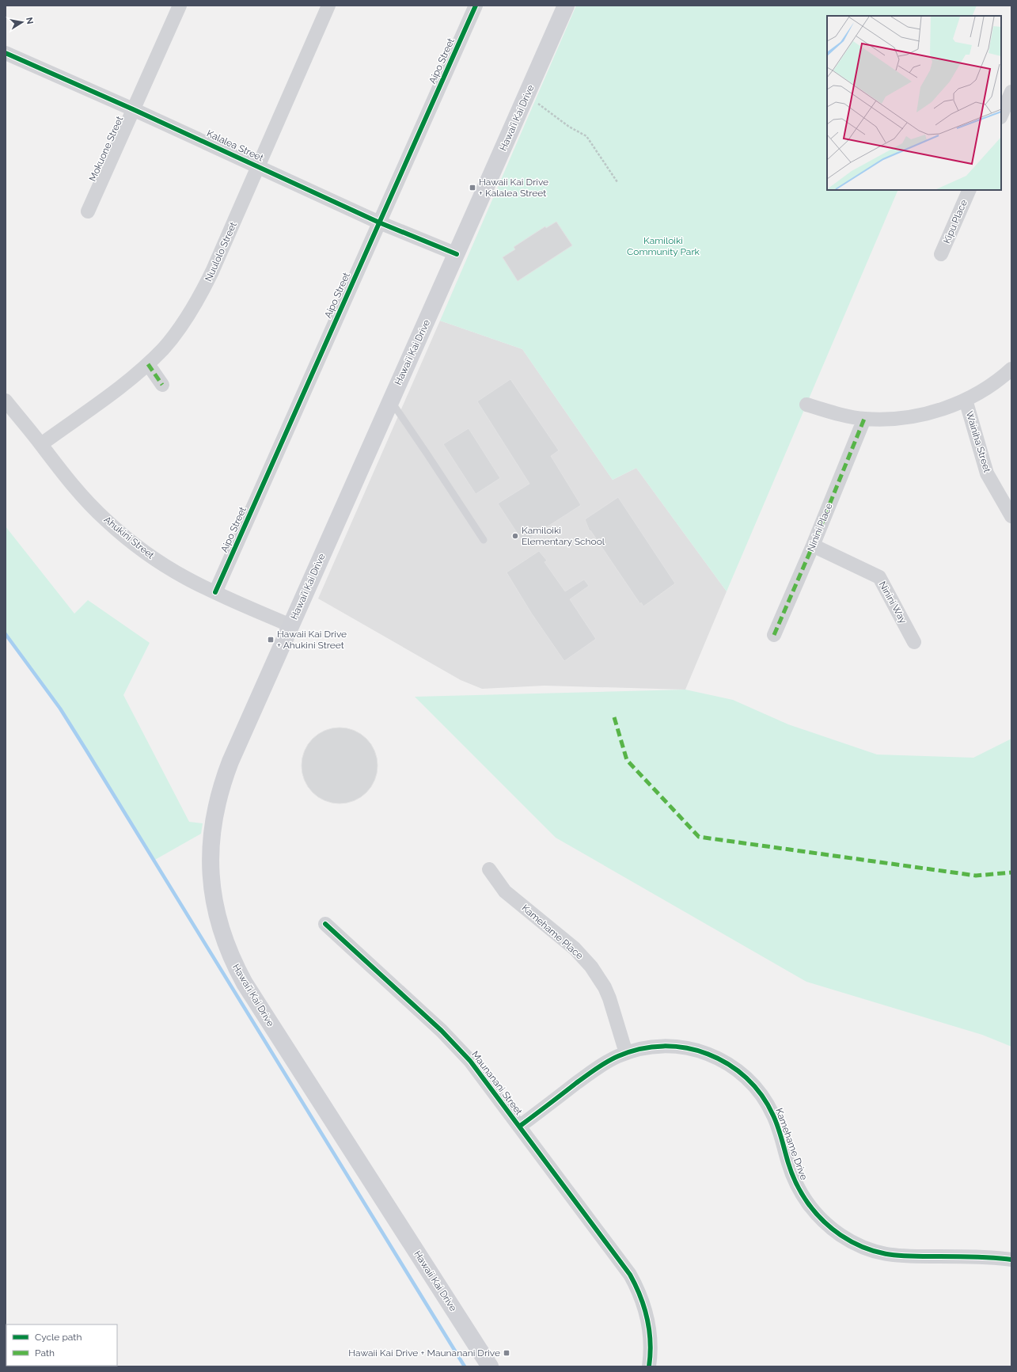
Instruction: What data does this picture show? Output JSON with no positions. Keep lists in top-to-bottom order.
{
  "streets": {
    "main road": ["Hawai’i Kai Drive", "Hawaii Kai Drive"],
    "street": [
      "Aipo Street",
      "Kalalea Street",
      "Mokuone Street",
      "Kipu Place",
      "Nuulolo Street",
      "Wainiha Street",
      "Ninini Place",
      "Ahukini Street",
      "Ninini Way",
      "Kamehame Place",
      "Maunanani Street",
      "Kamehame Drive"
    ]
  },
  "crossings": [
    ["Aipo Street", "Kalalea Street"],
    ["Aipo Street", "Ahukini Street"],
    ["Hawai’i Kai Drive", "Kalalea Street"],
    ["Hawai’i Kai Drive", "Ahukini Street"],
    ["Hawai’i Kai Drive", "Hawaii Kai Drive"],
    ["Kalalea Street", "Mokuone Street"],
    ["Kalalea Street", "Nuulolo Street"],
    ["Nuulolo Street", "Ahukini Street"],
    ["Ninini Place", "Ninini Way"],
    ["Kamehame Place", "Kamehame Drive"],
    ["Maunanani Street", "Kamehame Drive"]
  ],
  "parks": ["Kamiloiki Community Park"],
  "places": {
    "transit": ["Hawaii Kai Drive + Kalalea Street", "Hawaii Kai Drive + Ahukini Street", "Hawaii Kai Drive + Maunanani Drive"],
    "other": ["Kamiloiki Elementary School"]
  },
  "legend": ["Cycle path", "Path"],
  "north": "right"
}
